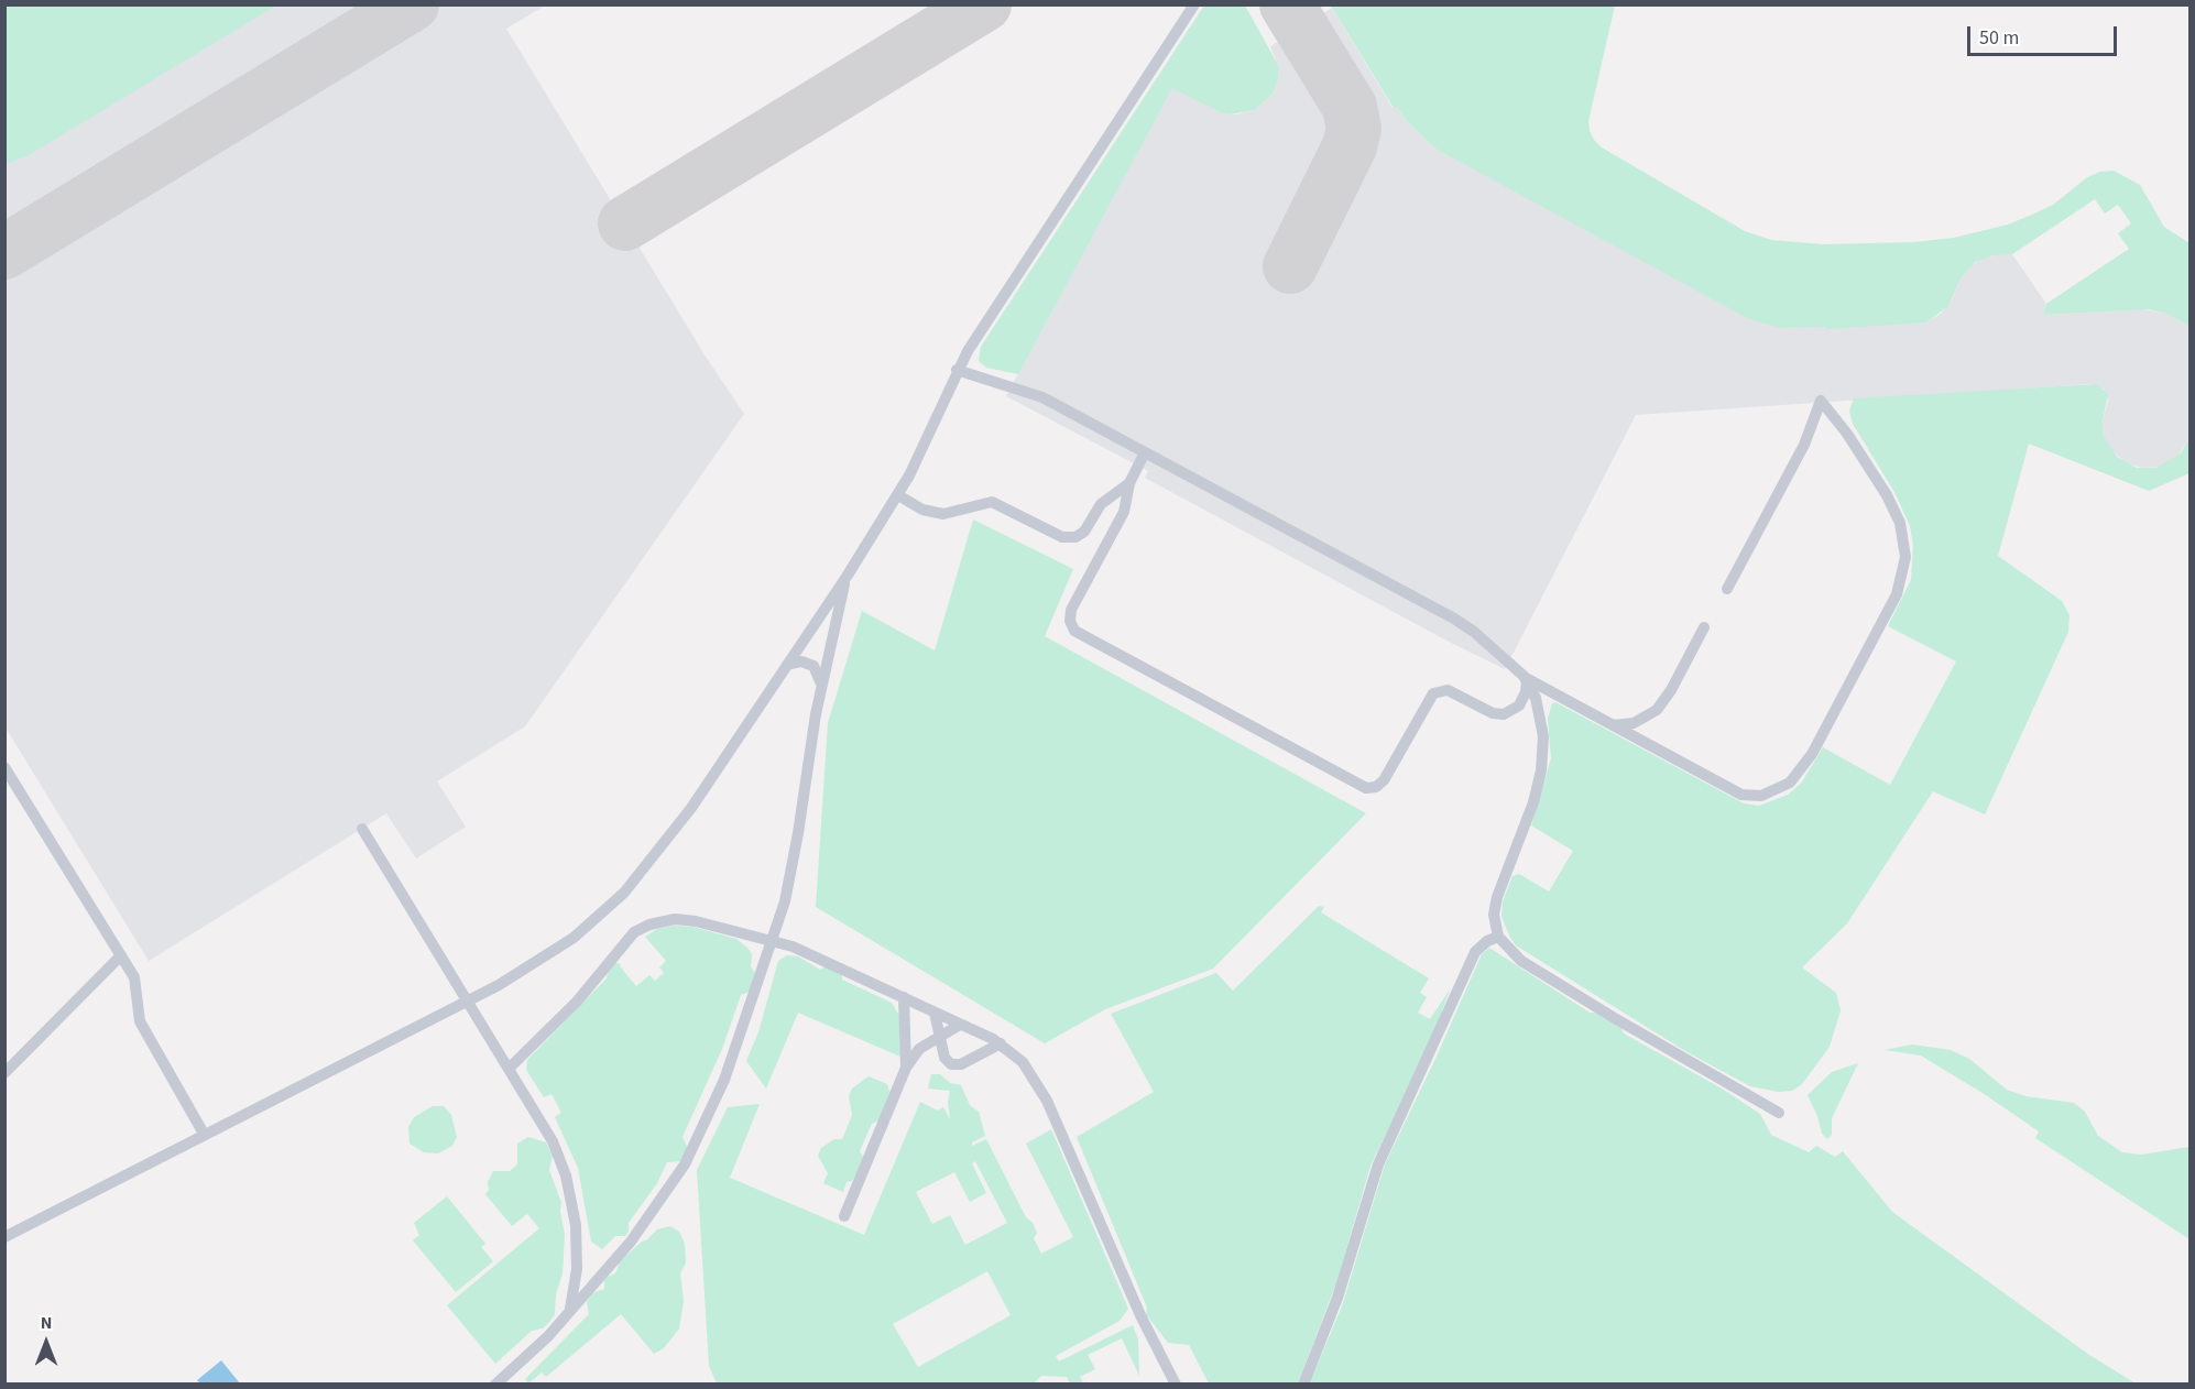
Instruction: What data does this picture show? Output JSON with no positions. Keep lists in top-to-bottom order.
{
  "scale_bar": "50 m",
  "north": "top"
}
